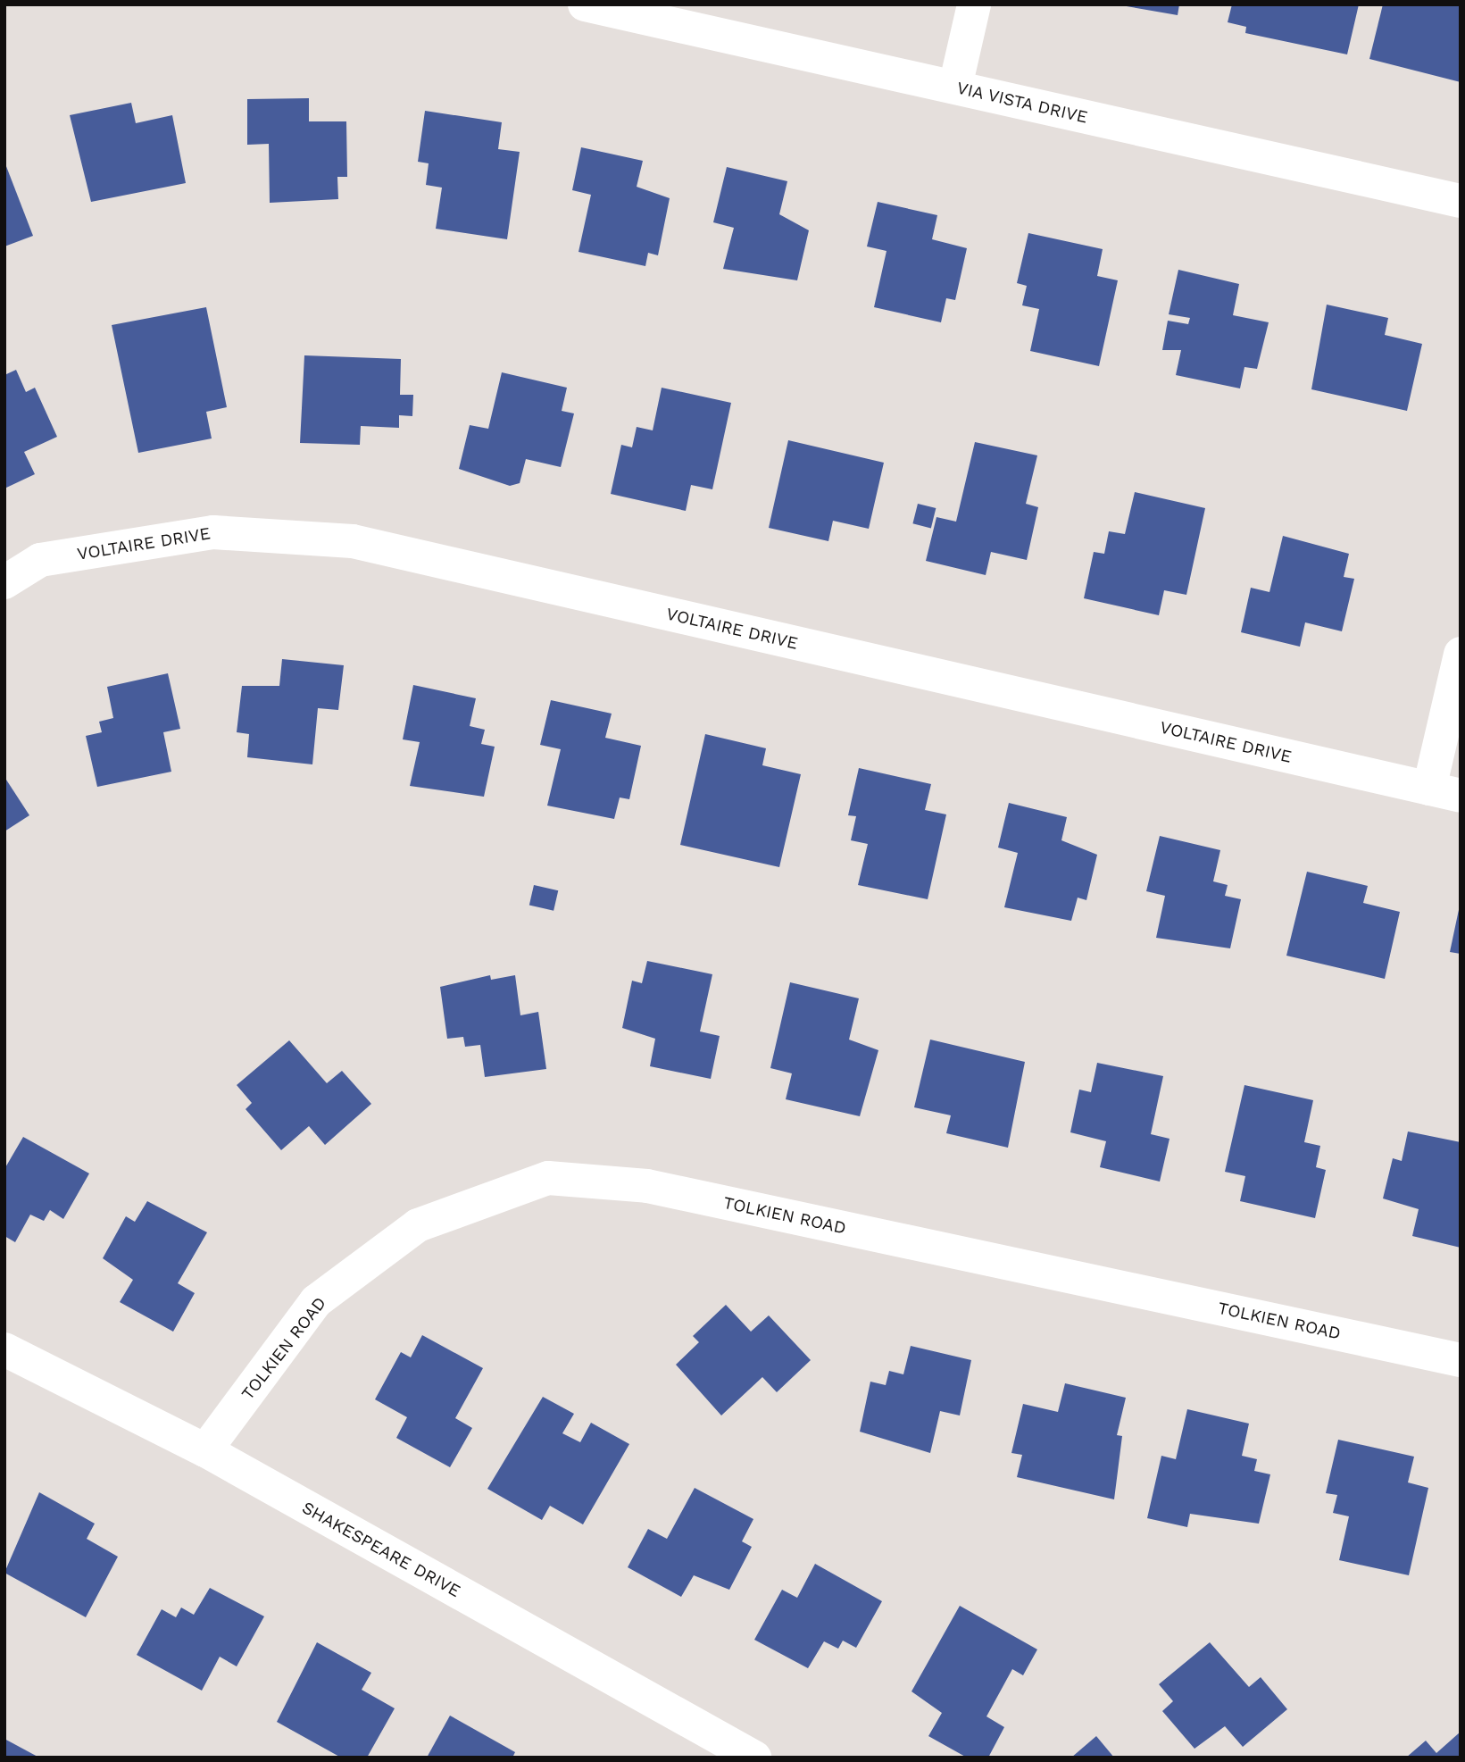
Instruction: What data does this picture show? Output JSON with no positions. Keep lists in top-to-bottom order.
{
  "streets": {
    "street": [
      "VIA VISTA DRIVE",
      "VOLTAIRE DRIVE",
      "TOLKIEN ROAD",
      "SHAKESPEARE DRIVE"
    ]
  },
  "crossings": [
    ["TOLKIEN ROAD", "SHAKESPEARE DRIVE"]
  ]
}
